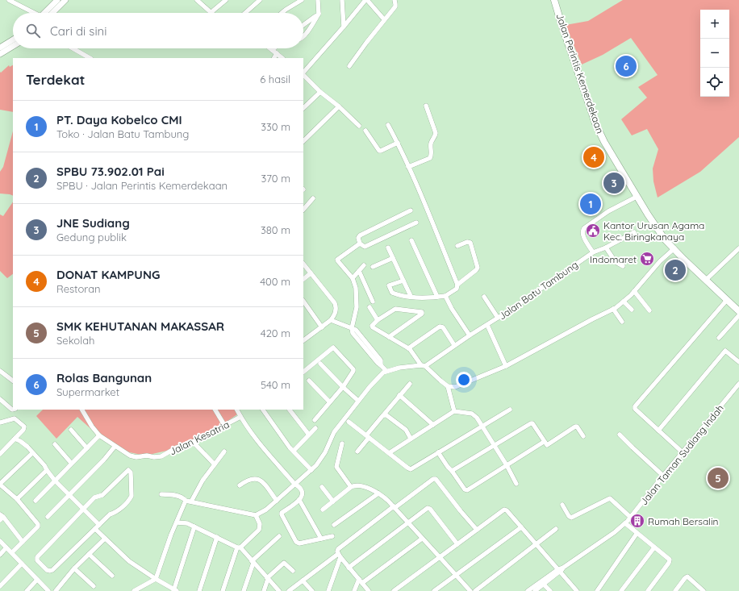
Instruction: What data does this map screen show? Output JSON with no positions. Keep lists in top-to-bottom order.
{
  "streets": {
    "highway": ["Jalan Perintis Kemerdekaan"],
    "street": ["Jalan Batu Tambung", "Jalan Kesatria", "Jalan Taman Sudiang Indah"]
  },
  "places": {
    "public building": ["Kantor Urusan Agama Kec. Biringkanaya"],
    "supermarket": ["Indomaret"],
    "building": ["Rumah Bersalin"]
  },
  "page": {
    "map_buttons": ["+", "−"],
    "search": "Cari di sini",
    "pins": [
      "6",
      "4",
      "3",
      "1",
      "2",
      "5"
    ],
    "heading": ["Terdekat", "6 hasil"],
    "list": [
      {
        "mark": "1",
        "name": "PT. Daya Kobelco CMI",
        "note": "Toko · Jalan Batu Tambung",
        "value": "330 m"
      },
      {
        "mark": "2",
        "name": "SPBU 73.902.01 Pai",
        "note": "SPBU · Jalan Perintis Kemerdekaan",
        "value": "370 m"
      },
      {
        "mark": "3",
        "name": "JNE Sudiang",
        "note": "Gedung publik",
        "value": "380 m"
      },
      {
        "mark": "4",
        "name": "DONAT KAMPUNG",
        "note": "Restoran",
        "value": "400 m"
      },
      {
        "mark": "5",
        "name": "SMK KEHUTANAN MAKASSAR",
        "note": "Sekolah",
        "value": "420 m"
      },
      {
        "mark": "6",
        "name": "Rolas Bangunan",
        "note": "Supermarket",
        "value": "540 m"
      }
    ]
  }
}
